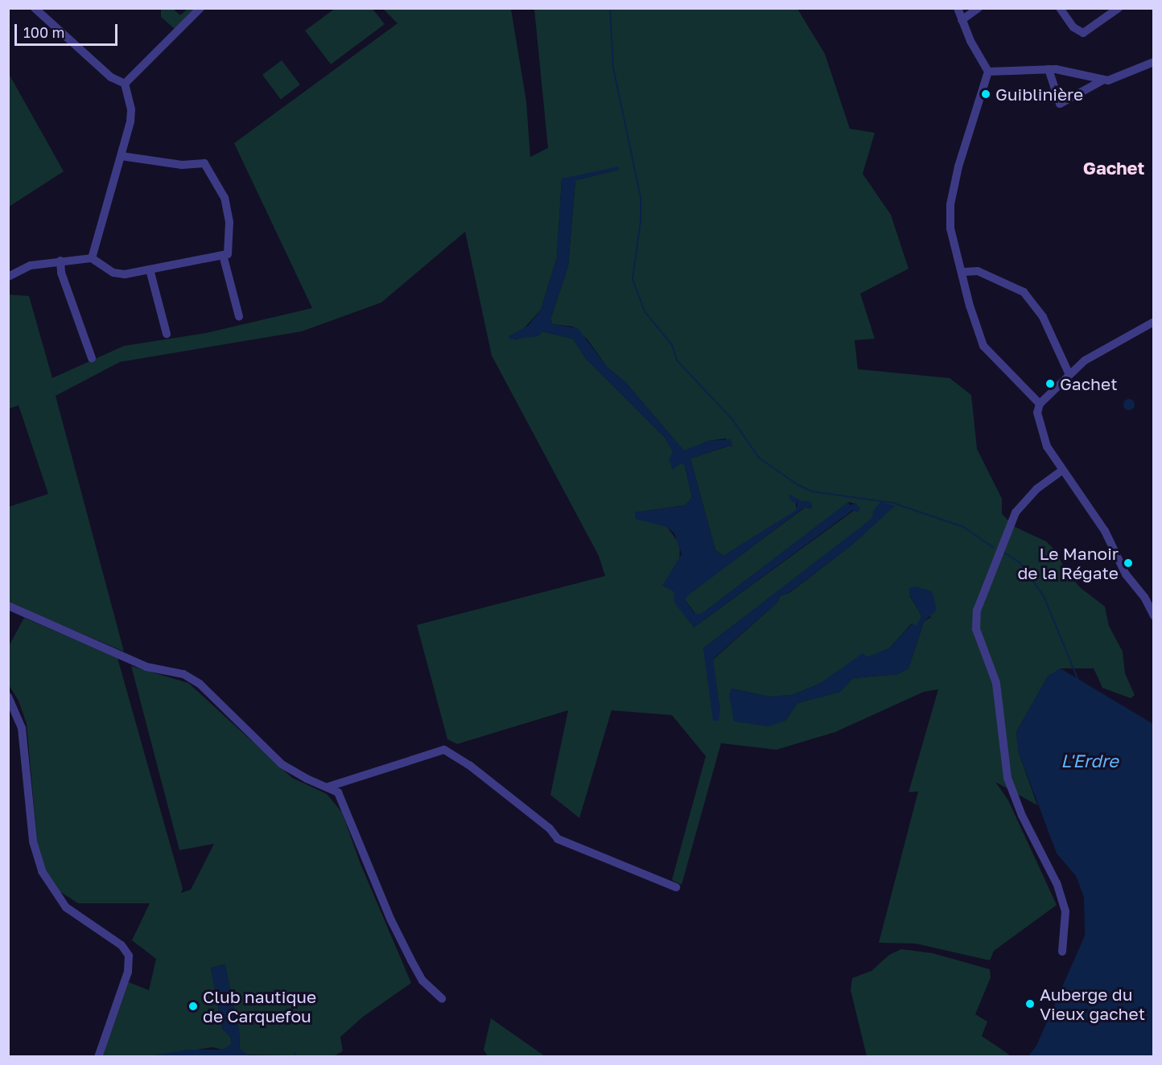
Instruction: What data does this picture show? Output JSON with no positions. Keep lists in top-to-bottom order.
{
  "districts": ["Gachet"],
  "water": ["L'Erdre"],
  "places": [
    "Guiblinière",
    "Gachet",
    "Le Manoir de la Régate",
    "Auberge du Vieux gachet",
    "Club nautique de Carquefou"
  ],
  "scale_bar": "100 m"
}
